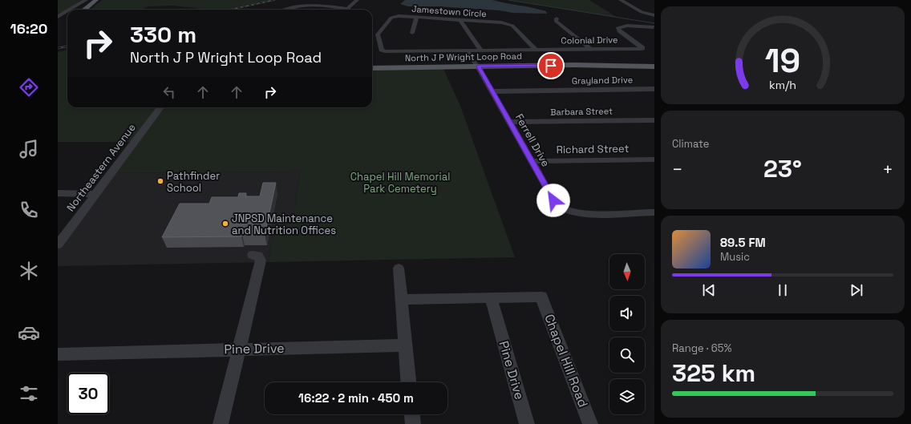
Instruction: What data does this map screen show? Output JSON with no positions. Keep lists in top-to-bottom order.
{
  "streets": {
    "main road": ["North J P Wright Loop Road"],
    "street": [
      "Jamestown Circle",
      "Colonial Drive",
      "Grayland Drive",
      "Barbara Street",
      "Ferrell Drive",
      "Richard Street",
      "Northeastern Avenue",
      "Pine Drive",
      "Chapel Hill Road"
    ]
  },
  "crossings": [
    ["Jamestown Circle", "Colonial Drive"],
    ["North J P Wright Loop Road", "Ferrell Drive"],
    ["Grayland Drive", "Ferrell Drive"],
    ["Barbara Street", "Ferrell Drive"],
    ["Ferrell Drive", "Richard Street"],
    ["Pine Drive", "Chapel Hill Road"]
  ],
  "parks": ["Chapel Hill Memorial Park Cemetery"],
  "places": ["Pathfinder School", "JNPSD Maintenance and Nutrition Offices"],
  "north": "bottom",
  "page": {
    "tabs": "16:20",
    "turn": ["330 m", "North J P Wright Loop Road"],
    "tile": [
      "Climate",
      ["Range · 65%", "325 km"]
    ],
    "heat": ["−", "23°", "+"],
    "song": ["89.5 FM", "Music"],
    "limit": "30",
    "trip": "16:22 · 2 min · 450 m",
    "gauge": ["19", "km/h"]
  }
}
